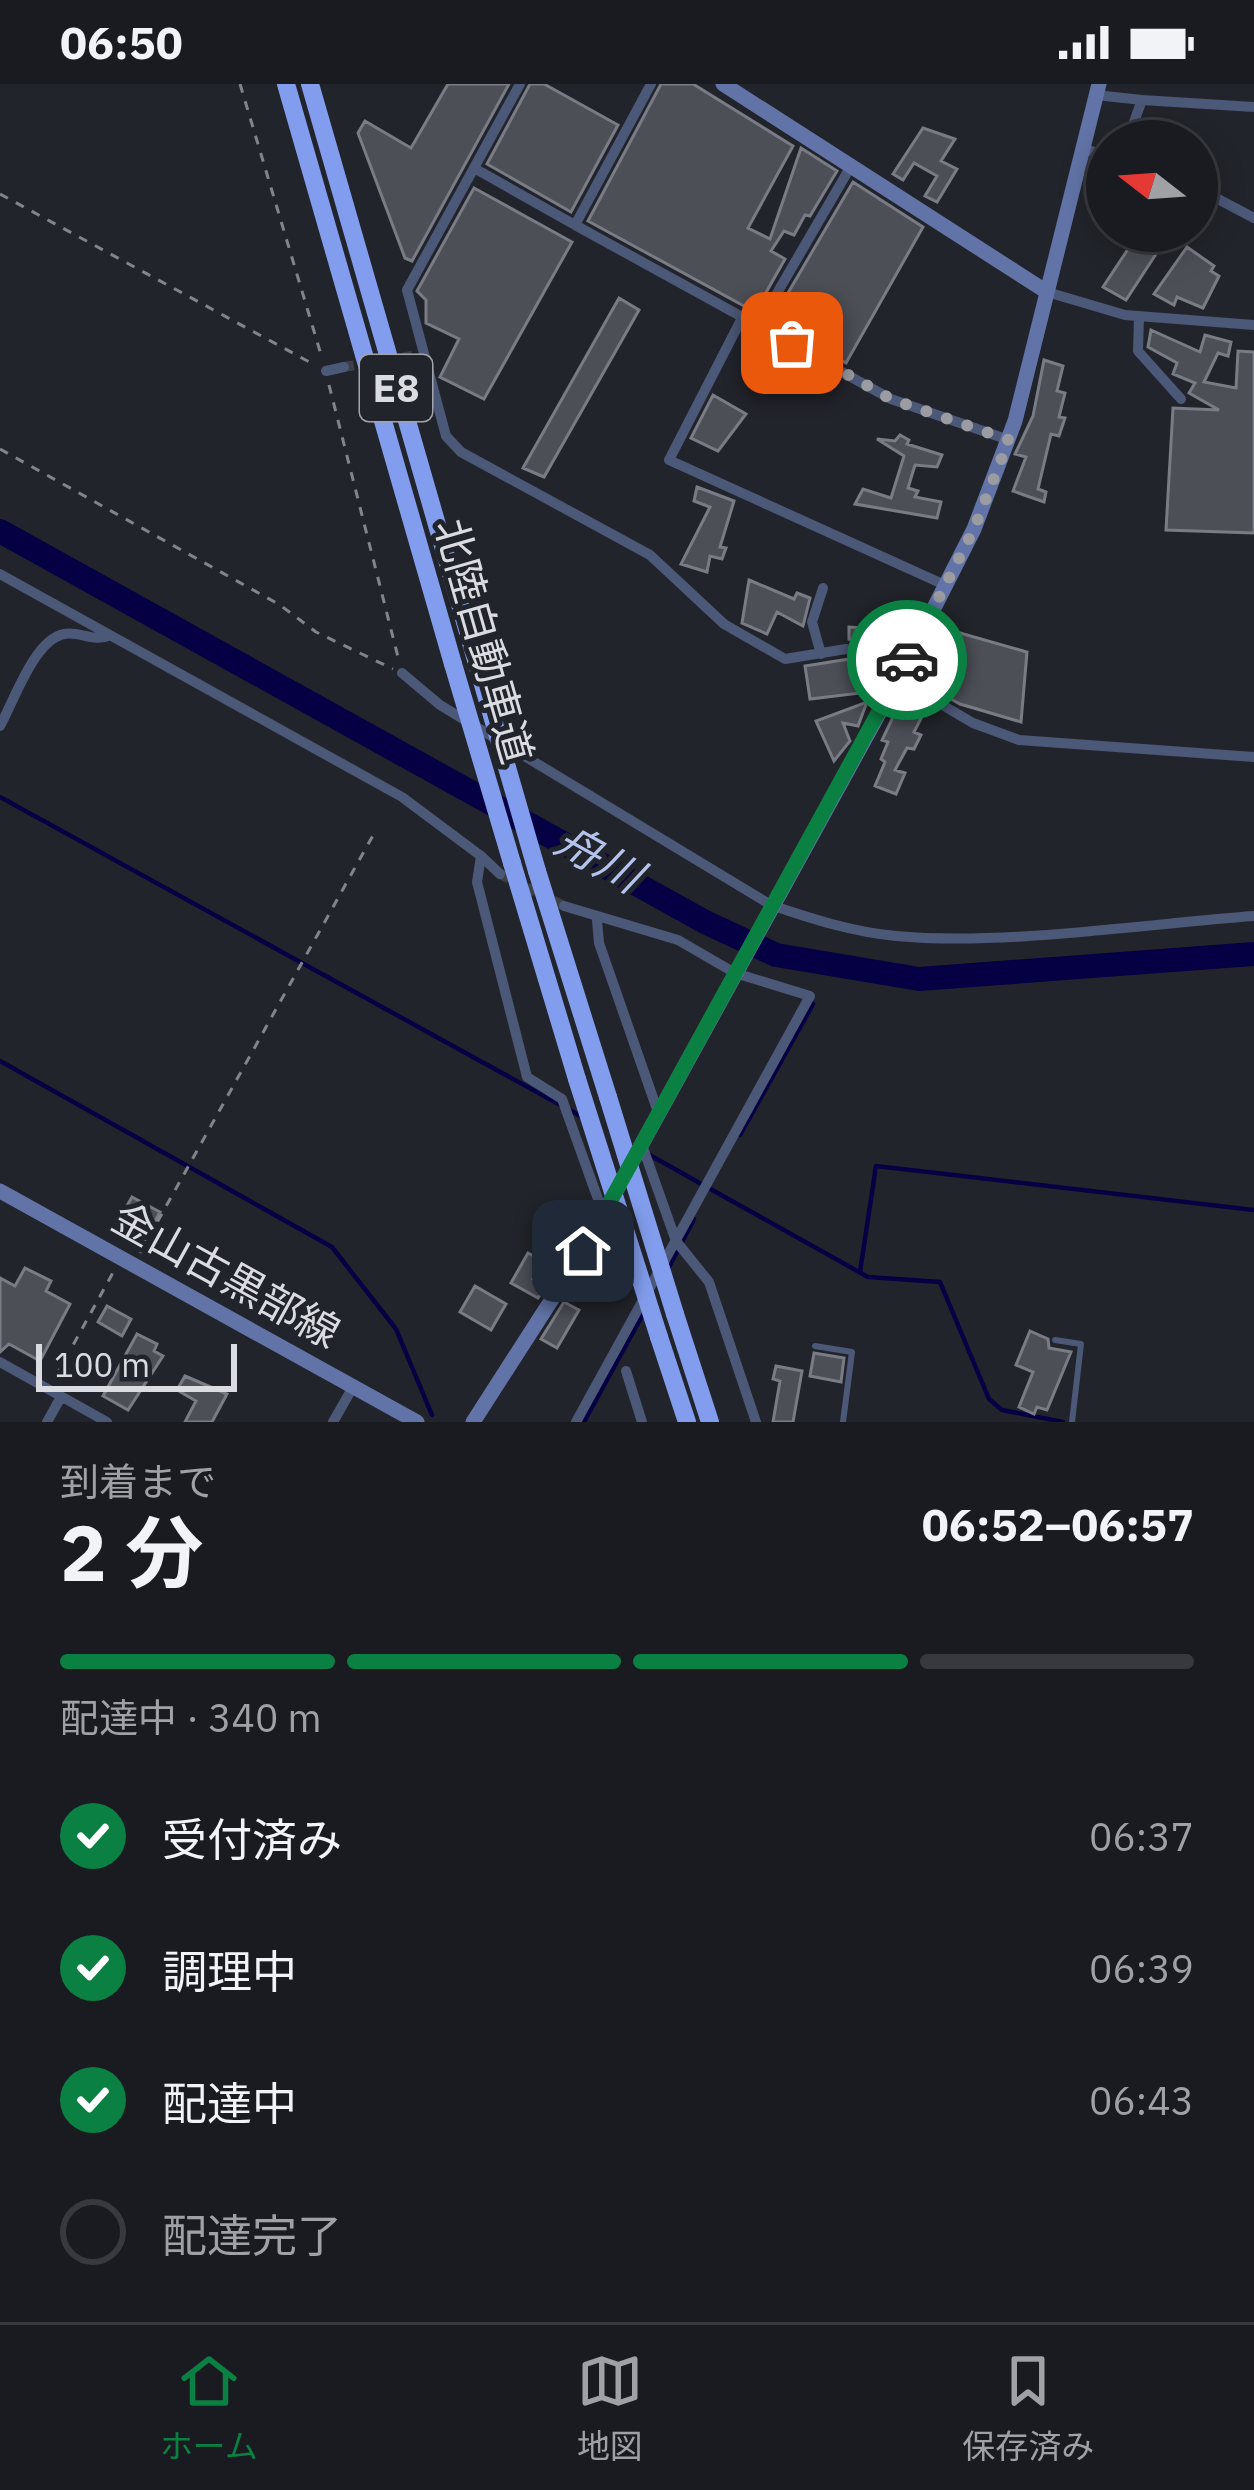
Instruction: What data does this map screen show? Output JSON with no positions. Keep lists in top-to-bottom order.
{
  "streets": {
    "highway": ["E8", "北陸自動車道"],
    "main road": ["金山古黒部線"]
  },
  "water": ["舟川"],
  "scale_bar": "100 m",
  "north": "left",
  "page": {
    "status": "06:50",
    "scale": "100 m",
    "heading": ["2 分", "到着まで", "06:52–06:57"],
    "bar": "配達中 · 340 m",
    "list": [
      ["受付済み", "06:37"],
      ["調理中", "06:39"],
      ["配達中", "06:43"],
      "配達完了"
    ],
    "tabs": ["ホーム", "地図", "保存済み"]
  }
}
